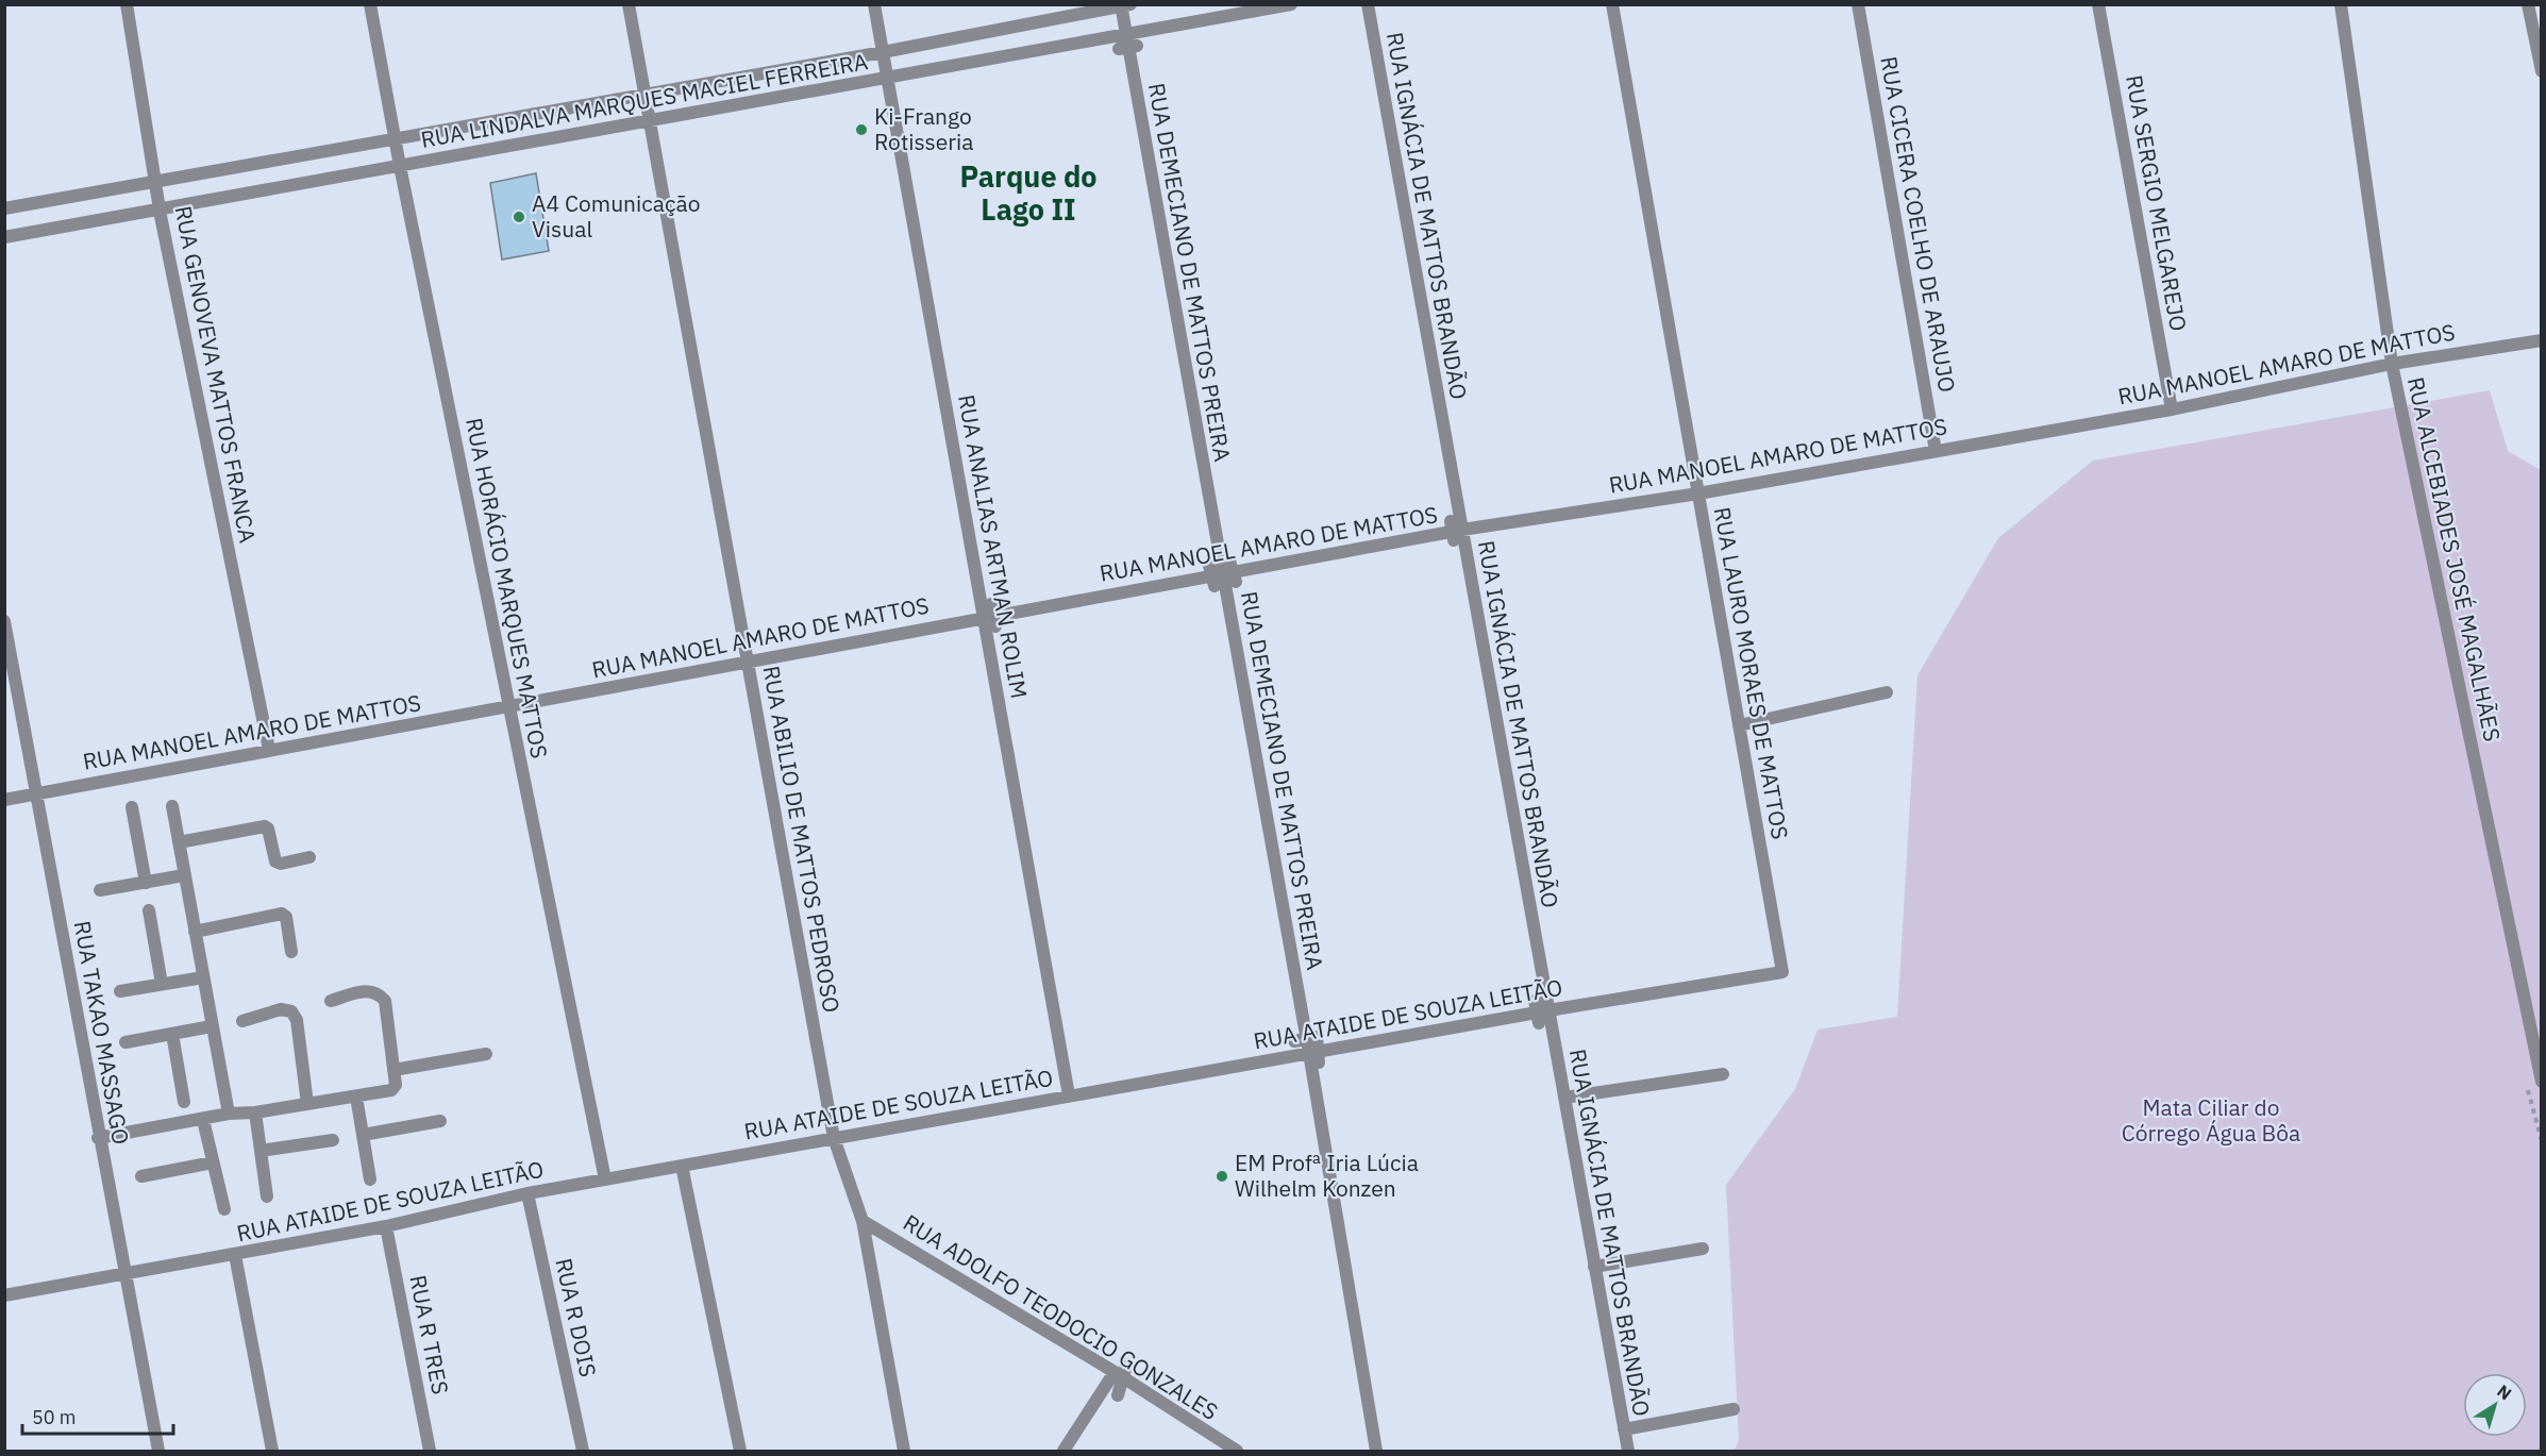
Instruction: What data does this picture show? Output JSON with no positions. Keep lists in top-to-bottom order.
{
  "streets": {
    "street": [
      "RUA LINDALVA MARQUES MACIEL FERREIRA",
      "RUA SERGIO MELGAREJO",
      "RUA IGNÁCIA DE MATTOS BRANDÃO",
      "RUA CICERA COELHO DE ARAUJO",
      "RUA DEMECIANO DE MATTOS PREIRA",
      "RUA MANOEL AMARO DE MATTOS",
      "RUA GENOVEVA MATTOS FRANCA",
      "RUA ANALIAS ARTMAN ROLIM",
      "RUA ALCEBIADES JOSÉ MAGALHÃES",
      "RUA HORÁCIO MARQUES MATTOS",
      "RUA LAURO MORAES DE MATTOS",
      "RUA ABILIO DE MATTOS PEDROSO",
      "RUA ATAIDE DE SOUZA LEITÃO",
      "RUA TAKAO MASSAGO",
      "RUA R DOIS",
      "RUA ADOLFO TEODOCIO GONZALES",
      "RUA R TRES"
    ]
  },
  "crossings": [
    ["RUA LINDALVA MARQUES MACIEL FERREIRA", "RUA DEMECIANO DE MATTOS PREIRA"],
    ["RUA LINDALVA MARQUES MACIEL FERREIRA", "RUA GENOVEVA MATTOS FRANCA"],
    ["RUA LINDALVA MARQUES MACIEL FERREIRA", "RUA ANALIAS ARTMAN ROLIM"],
    ["RUA LINDALVA MARQUES MACIEL FERREIRA", "RUA HORÁCIO MARQUES MATTOS"],
    ["RUA LINDALVA MARQUES MACIEL FERREIRA", "RUA ABILIO DE MATTOS PEDROSO"],
    ["RUA SERGIO MELGAREJO", "RUA MANOEL AMARO DE MATTOS"],
    ["RUA IGNÁCIA DE MATTOS BRANDÃO", "RUA MANOEL AMARO DE MATTOS"],
    ["RUA IGNÁCIA DE MATTOS BRANDÃO", "RUA ATAIDE DE SOUZA LEITÃO"],
    ["RUA CICERA COELHO DE ARAUJO", "RUA MANOEL AMARO DE MATTOS"],
    ["RUA DEMECIANO DE MATTOS PREIRA", "RUA MANOEL AMARO DE MATTOS"],
    ["RUA DEMECIANO DE MATTOS PREIRA", "RUA ATAIDE DE SOUZA LEITÃO"],
    ["RUA MANOEL AMARO DE MATTOS", "RUA GENOVEVA MATTOS FRANCA"],
    ["RUA MANOEL AMARO DE MATTOS", "RUA ANALIAS ARTMAN ROLIM"],
    ["RUA MANOEL AMARO DE MATTOS", "RUA ALCEBIADES JOSÉ MAGALHÃES"],
    ["RUA MANOEL AMARO DE MATTOS", "RUA HORÁCIO MARQUES MATTOS"],
    ["RUA MANOEL AMARO DE MATTOS", "RUA LAURO MORAES DE MATTOS"],
    ["RUA MANOEL AMARO DE MATTOS", "RUA ABILIO DE MATTOS PEDROSO"],
    ["RUA MANOEL AMARO DE MATTOS", "RUA TAKAO MASSAGO"],
    ["RUA ANALIAS ARTMAN ROLIM", "RUA ATAIDE DE SOUZA LEITÃO"],
    ["RUA HORÁCIO MARQUES MATTOS", "RUA ATAIDE DE SOUZA LEITÃO"],
    ["RUA LAURO MORAES DE MATTOS", "RUA ATAIDE DE SOUZA LEITÃO"],
    ["RUA ABILIO DE MATTOS PEDROSO", "RUA ATAIDE DE SOUZA LEITÃO"],
    ["RUA ABILIO DE MATTOS PEDROSO", "RUA ADOLFO TEODOCIO GONZALES"],
    ["RUA ATAIDE DE SOUZA LEITÃO", "RUA TAKAO MASSAGO"],
    ["RUA ATAIDE DE SOUZA LEITÃO", "RUA R DOIS"],
    ["RUA ATAIDE DE SOUZA LEITÃO", "RUA R TRES"]
  ],
  "districts": ["Parque do Lago II"],
  "parks": ["Mata Ciliar do Córrego Água Bôa"],
  "places": ["Ki-Frango Rotisseria", "A4 Comunicação Visual", "EM Profª Iria Lúcia Wilhelm Konzen"],
  "scale_bar": "50 m",
  "north": "top right"
}
